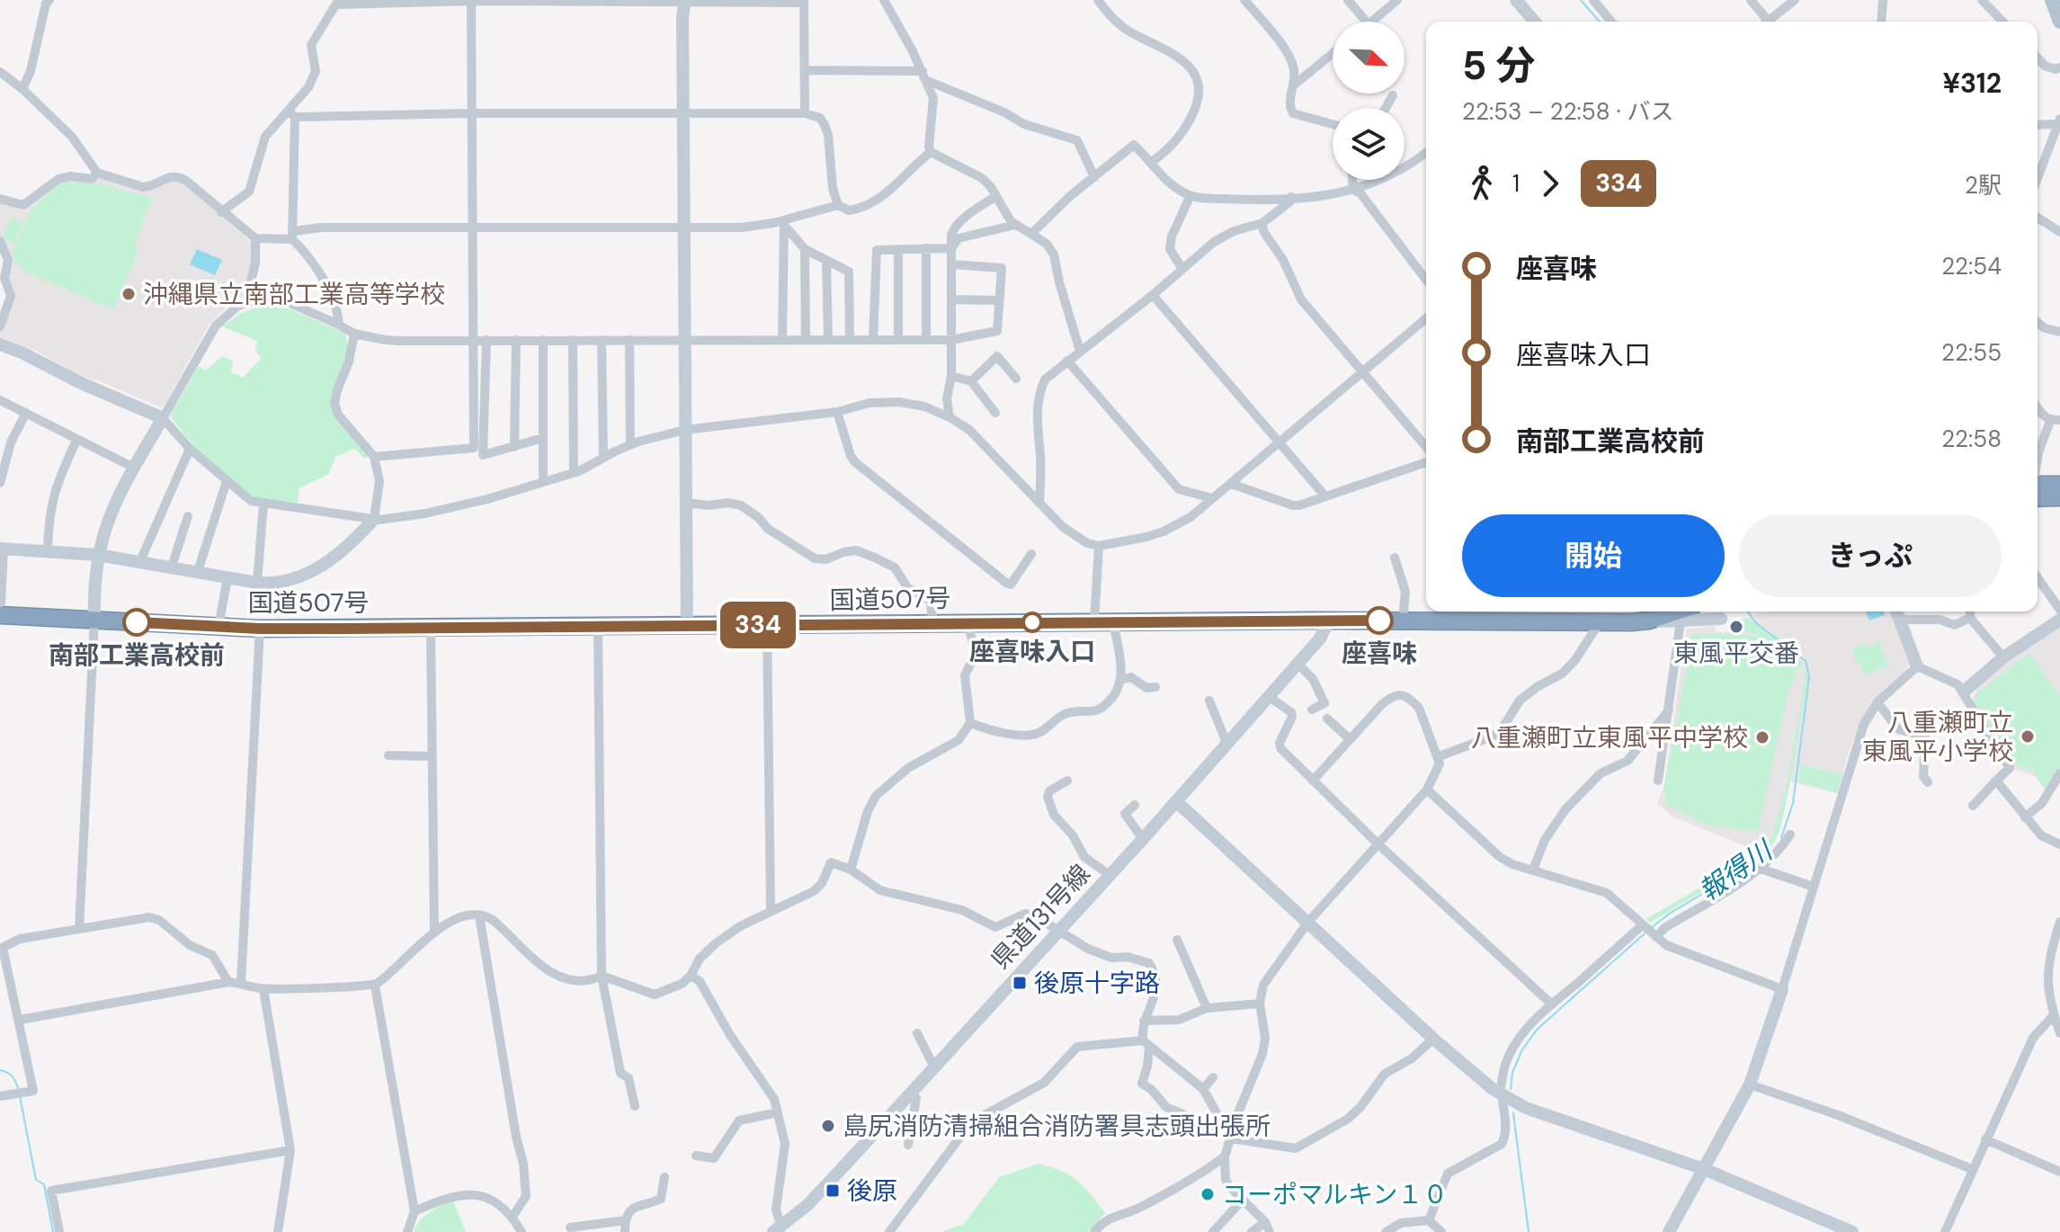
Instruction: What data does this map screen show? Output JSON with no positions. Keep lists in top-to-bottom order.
{
  "streets": {
    "highway": ["国道507号"],
    "street": ["県道131号線"]
  },
  "crossings": [
    ["国道507号", "県道131号線"]
  ],
  "water": ["報得川"],
  "places": {
    "other": [
      "沖縄県立南部工業高等学校",
      "座喜味",
      "南部工業高校前",
      "座喜味入口",
      "東風平交番",
      "八重瀬町立 東風平小学校",
      "八重瀬町立東風平中学校",
      "島尻消防清掃組合消防署具志頭出張所",
      "コーポマルキン１０"
    ],
    "transit": ["後原十字路", "後原"]
  },
  "lines": ["bus line 334"],
  "north": "bottom right",
  "page": {
    "on_map": "334",
    "heading": ["5 分", "22:53 – 22:58 · バス", "¥312"],
    "legs": ["1", "334", "2駅"],
    "list": [
      {
        "name": "座喜味",
        "value": "22:54"
      },
      {
        "name": "座喜味入口",
        "value": "22:55"
      },
      {
        "name": "南部工業高校前",
        "value": "22:58"
      }
    ],
    "buttons": ["開始", "きっぷ"]
  }
}
